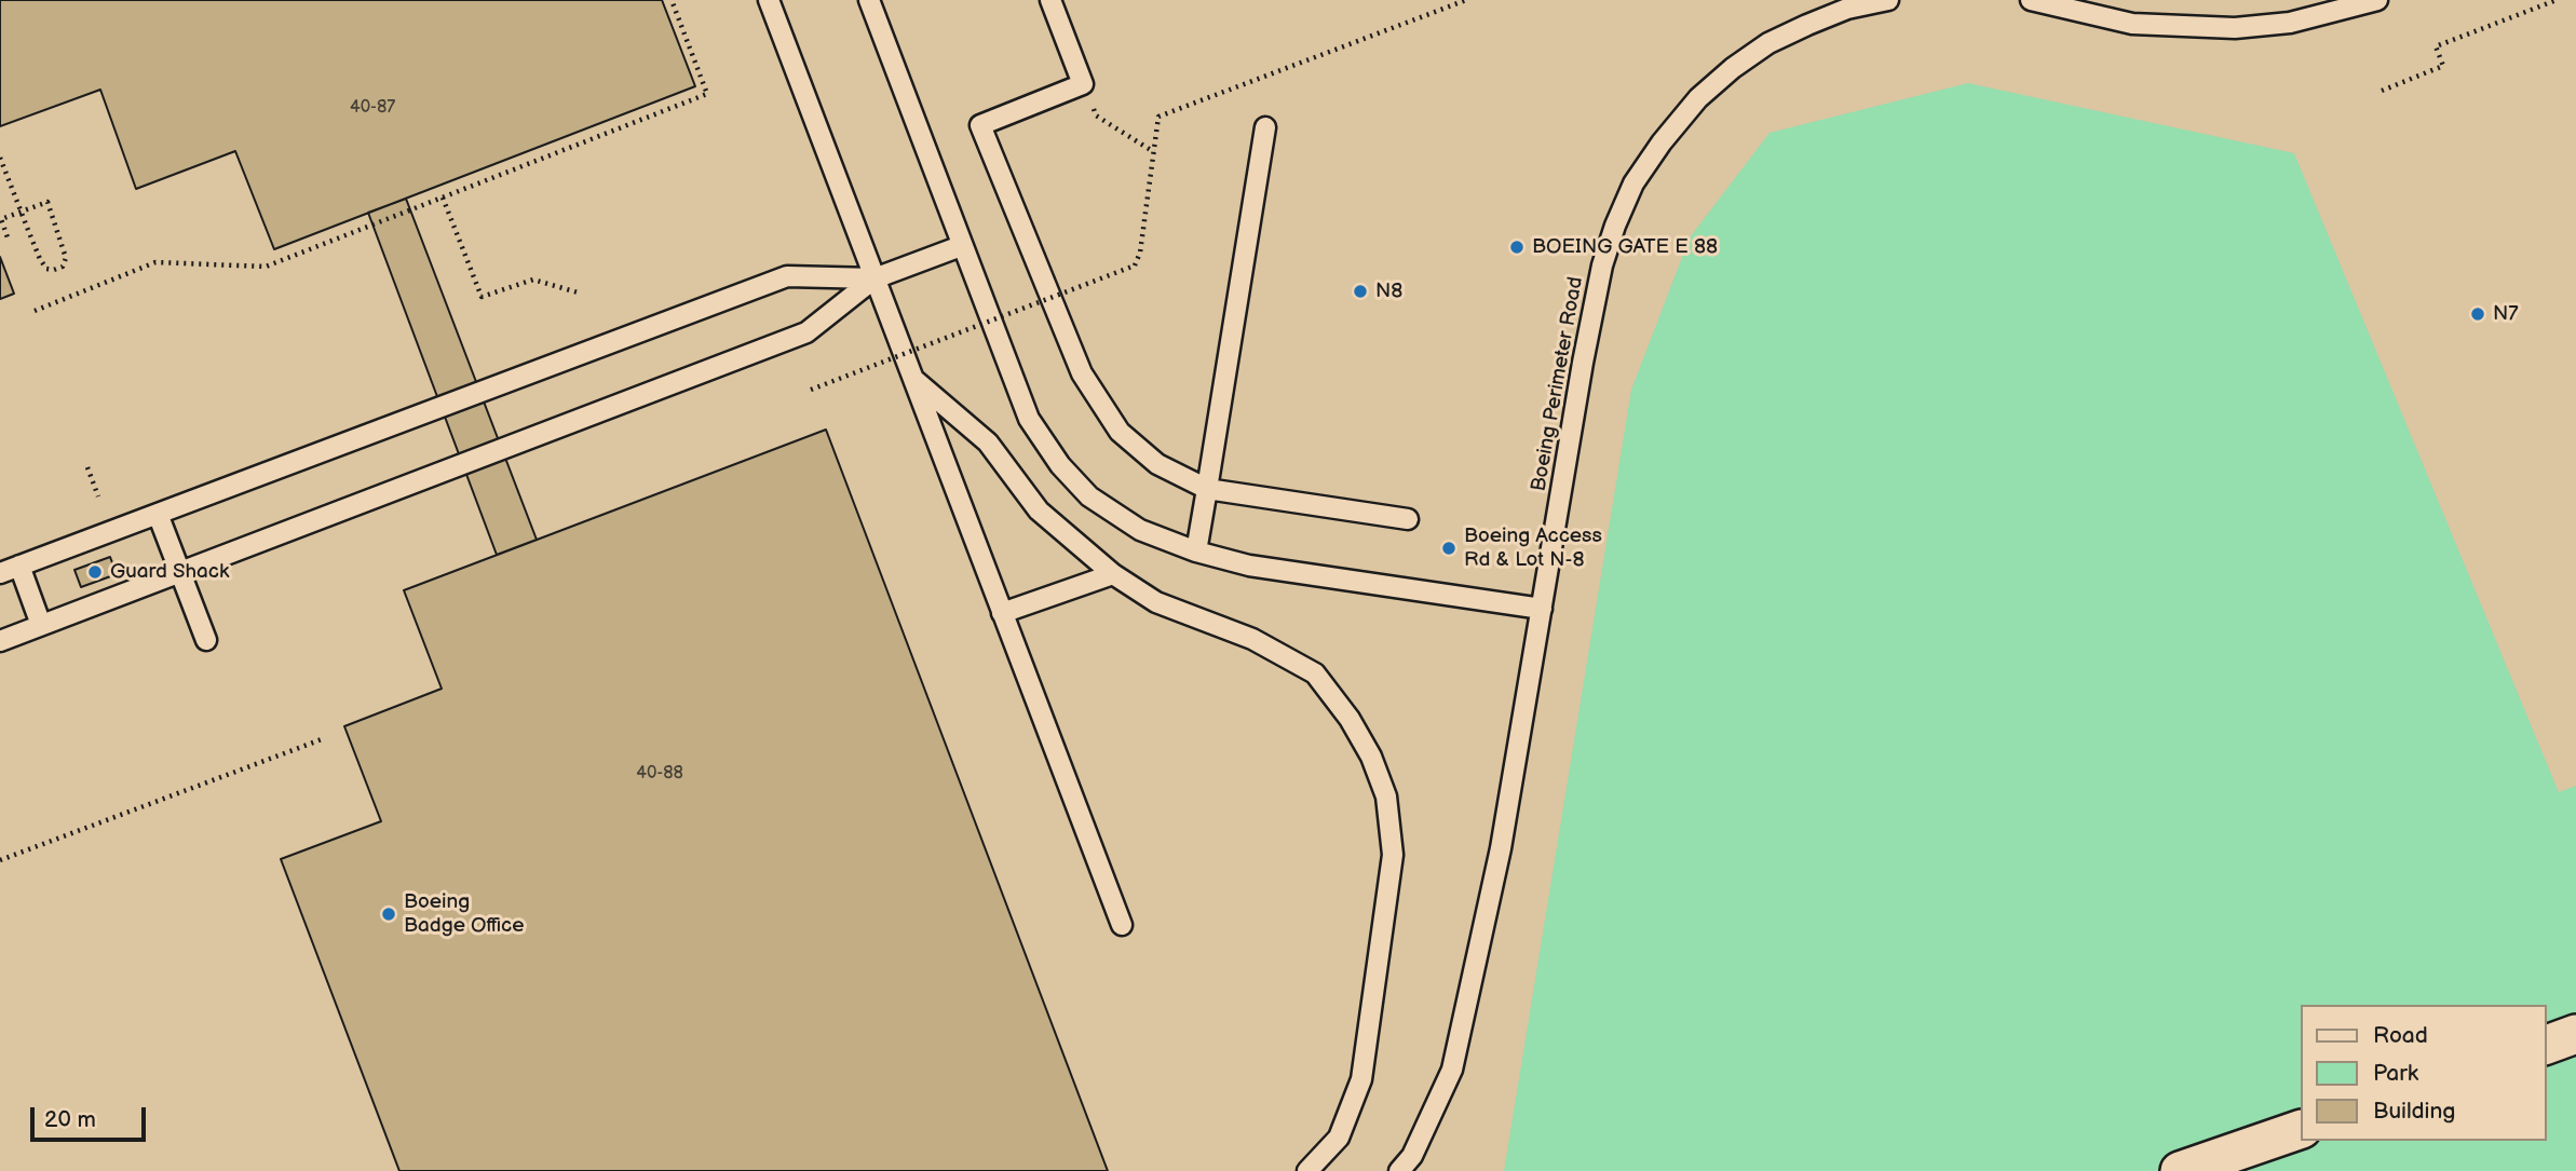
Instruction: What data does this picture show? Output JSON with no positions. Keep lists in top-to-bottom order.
{
  "streets": {
    "lane": ["Boeing Perimeter Road"]
  },
  "places": [
    "BOEING GATE E 88",
    "N8",
    "N7",
    "Boeing Access Rd & Lot N-8",
    "Guard Shack",
    "Boeing Badge Office"
  ],
  "house_numbers": ["40-87", "40-88"],
  "legend": ["Road", "Park", "Building"],
  "scale_bar": "20 m"
}
